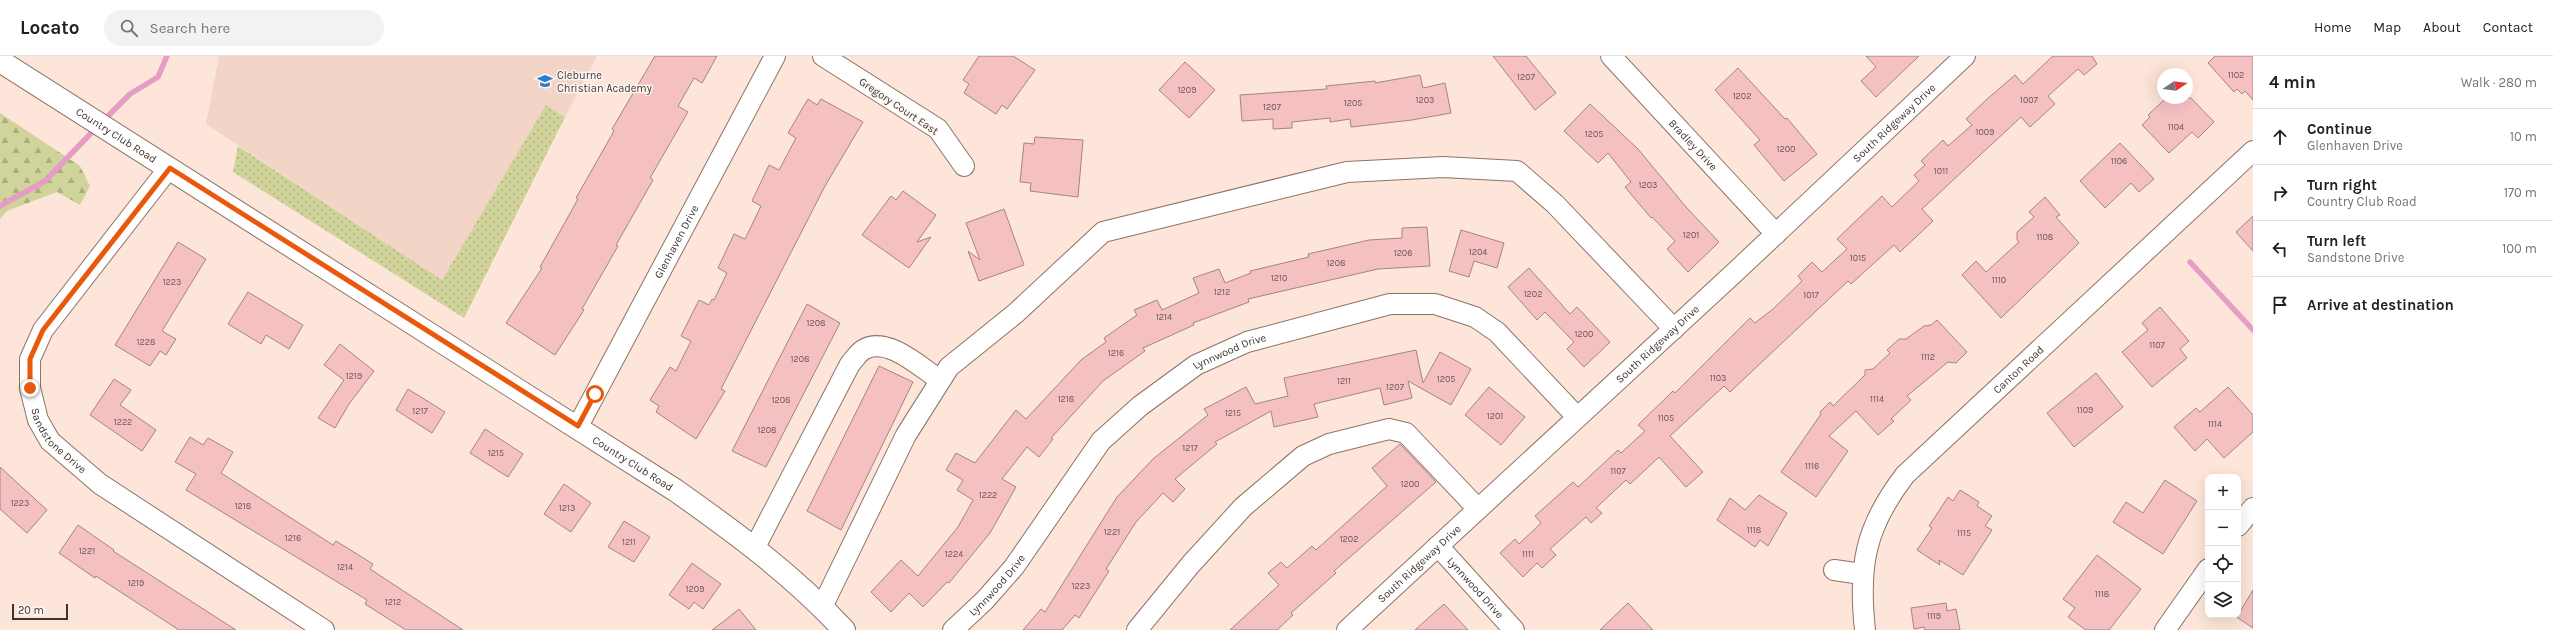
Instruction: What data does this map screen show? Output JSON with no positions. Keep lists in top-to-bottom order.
{
  "streets": {
    "main road": ["Country Club Road"],
    "street": [
      "Gregory Court East",
      "South Ridgeway Drive",
      "Bradley Drive",
      "Glenhaven Drive",
      "Lynnwood Drive",
      "Canton Road",
      "Sandstone Drive"
    ]
  },
  "crossings": [
    ["South Ridgeway Drive", "Bradley Drive"],
    ["South Ridgeway Drive", "Lynnwood Drive"],
    ["Country Club Road", "Glenhaven Drive"],
    ["Country Club Road", "Sandstone Drive"]
  ],
  "places": {
    "school or university": ["Cleburne Christian Academy"]
  },
  "house_numbers": [
    "1102",
    "1207",
    "1209",
    "1202",
    "1203",
    "1007",
    "1205",
    "1207",
    "1104",
    "1009",
    "1205",
    "1200",
    "1106",
    "1011",
    "1203",
    "1201",
    "1108",
    "1204",
    "1206",
    "1015",
    "1208",
    "1210",
    "1110",
    "1223",
    "1212",
    "1202",
    "1017",
    "1214",
    "1208",
    "1200",
    "1228",
    "1107",
    "1216",
    "1112",
    "1208",
    "1219",
    "1103",
    "1205",
    "1211",
    "1207",
    "1218",
    "1114",
    "1208",
    "1109",
    "1217",
    "1215",
    "1201",
    "1105",
    "1222",
    "1114",
    "1208",
    "1217",
    "1215",
    "1116",
    "1107",
    "1200",
    "1222",
    "1223",
    "1218",
    "1213",
    "1118",
    "1221",
    "1115",
    "1216",
    "1202",
    "1211",
    "1221",
    "1224",
    "1111",
    "1214",
    "1219",
    "1223",
    "1209",
    "1118",
    "1212",
    "1119"
  ],
  "scale_bar": "20 m",
  "north": "right",
  "page": {
    "header": "Locato",
    "search": "Search here",
    "nav": [
      "Home",
      "Map",
      "About",
      "Contact"
    ],
    "heading": ["4 min", "Walk · 280 m"],
    "list": [
      ["Continue", "Glenhaven Drive", "10 m"],
      ["Turn right", "Country Club Road", "170 m"],
      ["Turn left", "Sandstone Drive", "100 m"],
      "Arrive at destination"
    ],
    "map_buttons": ["+", "−"],
    "scale": "20 m"
  }
}
